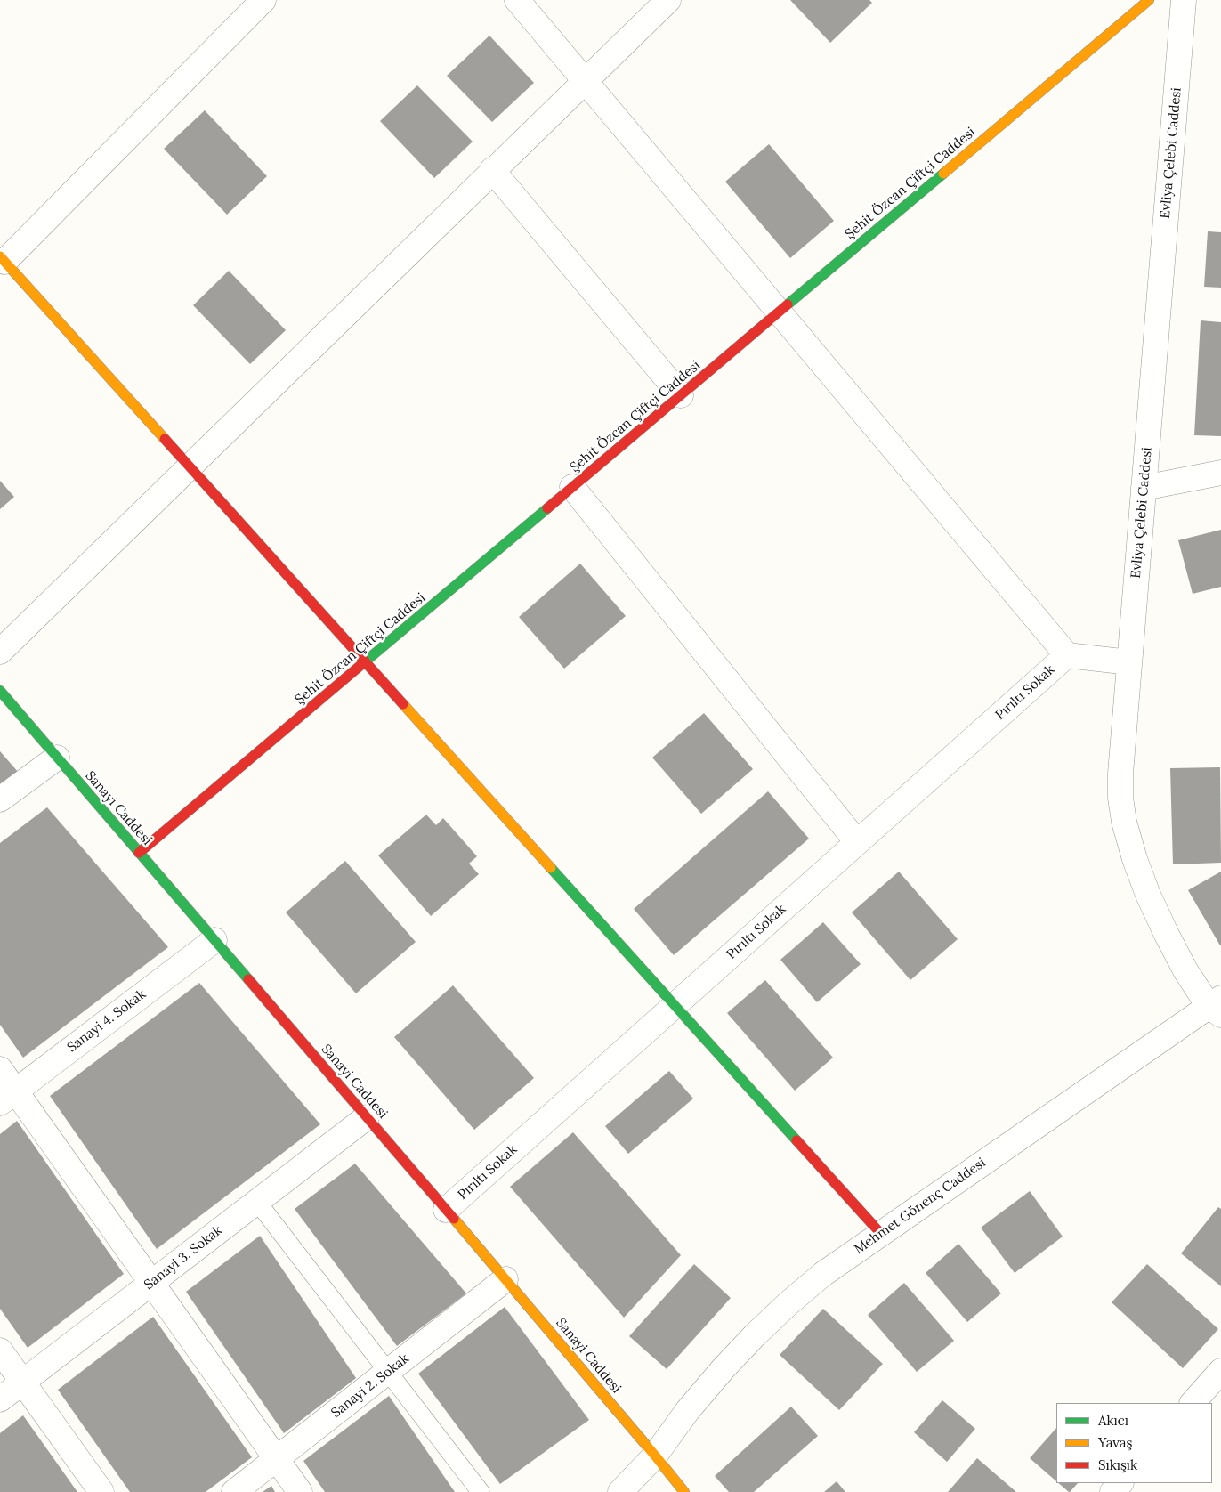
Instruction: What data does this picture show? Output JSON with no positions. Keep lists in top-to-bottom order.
{
  "streets": {
    "street": [
      "Evliya Çelebi Caddesi",
      "Şehit Özcan Çiftçi Caddesi",
      "Pırıltı Sokak",
      "Sanayi Caddesi",
      "Sanayi 4. Sokak",
      "Mehmet Gönenç Caddesi",
      "Sanayi 3. Sokak",
      "Sanayi 2. Sokak"
    ]
  },
  "crossings": [
    ["Evliya Çelebi Caddesi", "Mehmet Gönenç Caddesi"],
    ["Şehit Özcan Çiftçi Caddesi", "Sanayi Caddesi"],
    ["Pırıltı Sokak", "Sanayi Caddesi"],
    ["Sanayi Caddesi", "Sanayi 4. Sokak"],
    ["Sanayi Caddesi", "Mehmet Gönenç Caddesi"],
    ["Sanayi Caddesi", "Sanayi 3. Sokak"],
    ["Sanayi Caddesi", "Sanayi 2. Sokak"]
  ],
  "legend": ["Akıcı", "Yavaş", "Sıkışık"]
}
